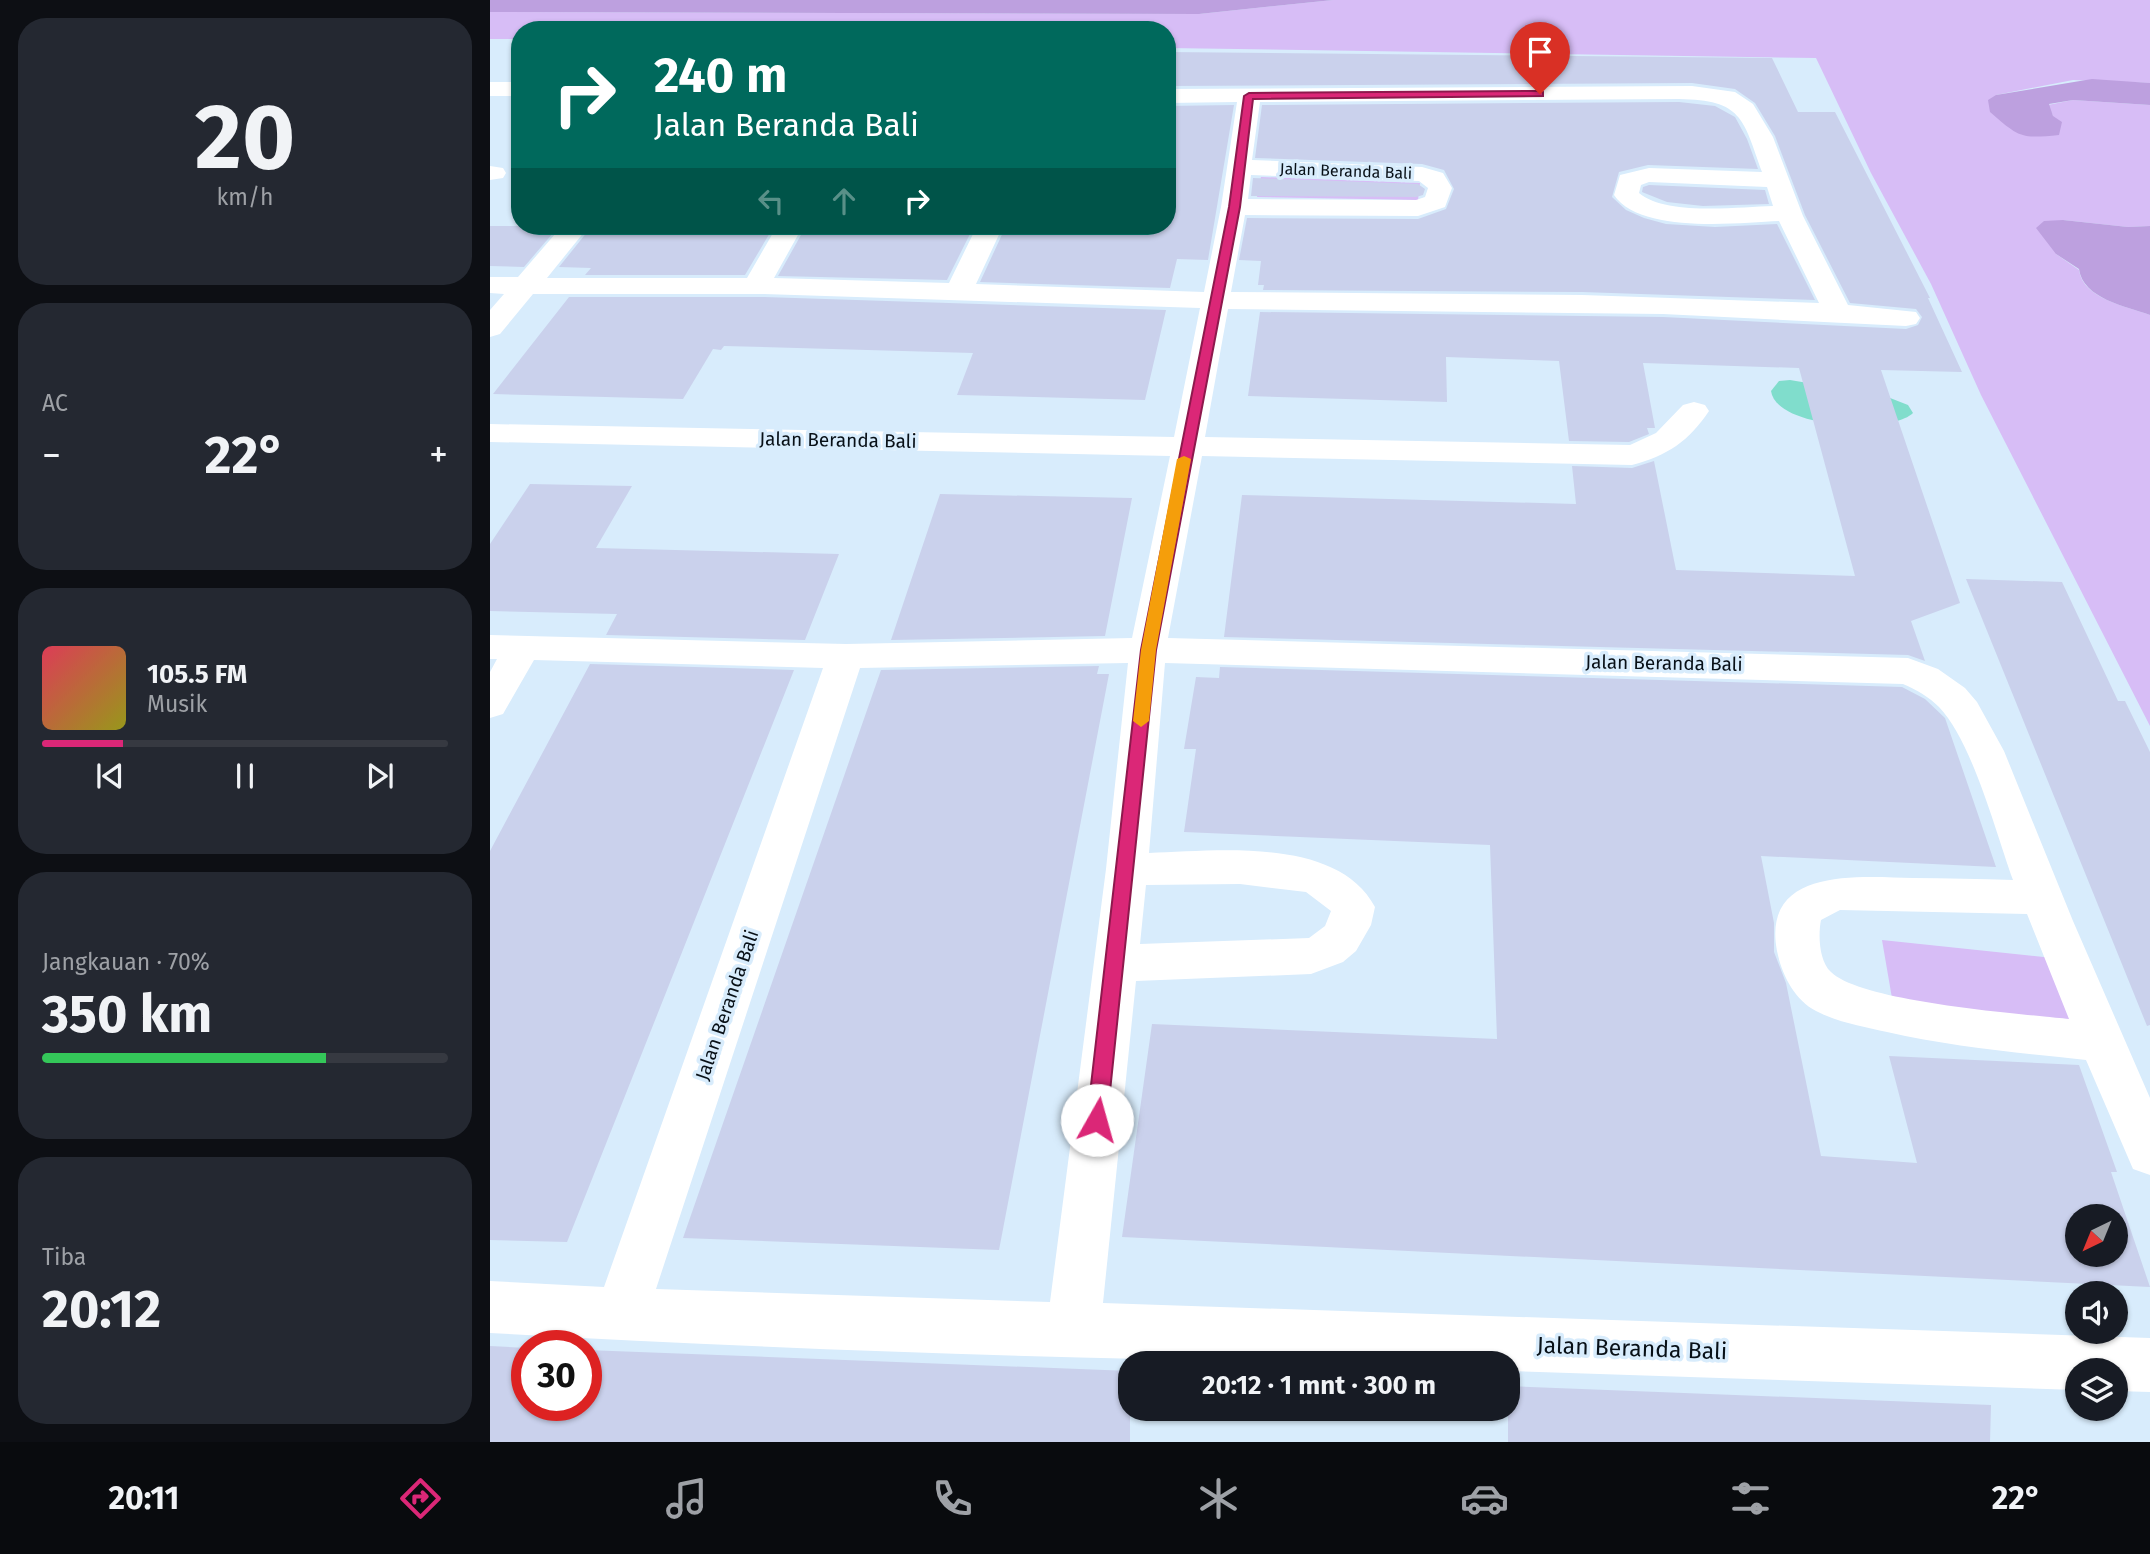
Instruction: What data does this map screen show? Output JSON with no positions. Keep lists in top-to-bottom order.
{
  "streets": {
    "street": ["Jalan Beranda Bali"]
  },
  "north": "bottom left",
  "page": {
    "tile": [
      ["20", "km/h"],
      "AC",
      ["Jangkauan · 70%", "350 km"],
      ["Tiba", "20:12"]
    ],
    "turn": ["240 m", "Jalan Beranda Bali"],
    "heat": ["−", "22°", "+"],
    "song": ["105.5 FM", "Musik"],
    "limit": "30",
    "trip": "20:12 · 1 mnt · 300 m",
    "tabs": ["20:11", "22°"]
  }
}
